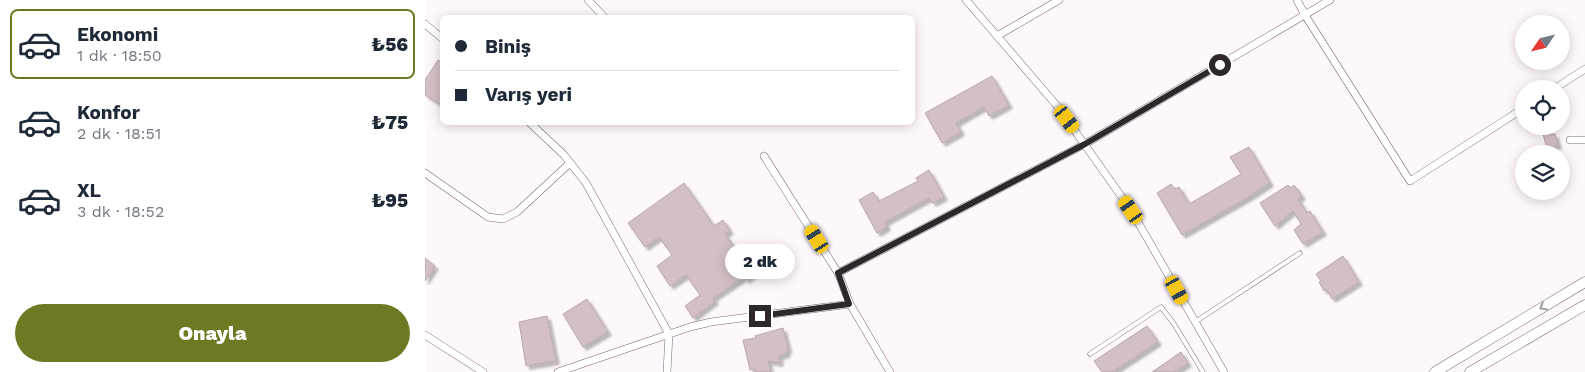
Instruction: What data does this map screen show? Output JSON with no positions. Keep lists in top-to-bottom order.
{
  "north": "bottom left",
  "page": {
    "list": [
      {
        "name": "Ekonomi",
        "note": "1 dk · 18:50",
        "value": "₺56"
      },
      {
        "name": "Konfor",
        "note": "2 dk · 18:51",
        "value": "₺75"
      },
      {
        "name": "XL",
        "note": "3 dk · 18:52",
        "value": "₺95"
      }
    ],
    "banner": ["Biniş", "Varış yeri"],
    "bubble": "2 dk",
    "buttons": "Onayla"
  }
}
